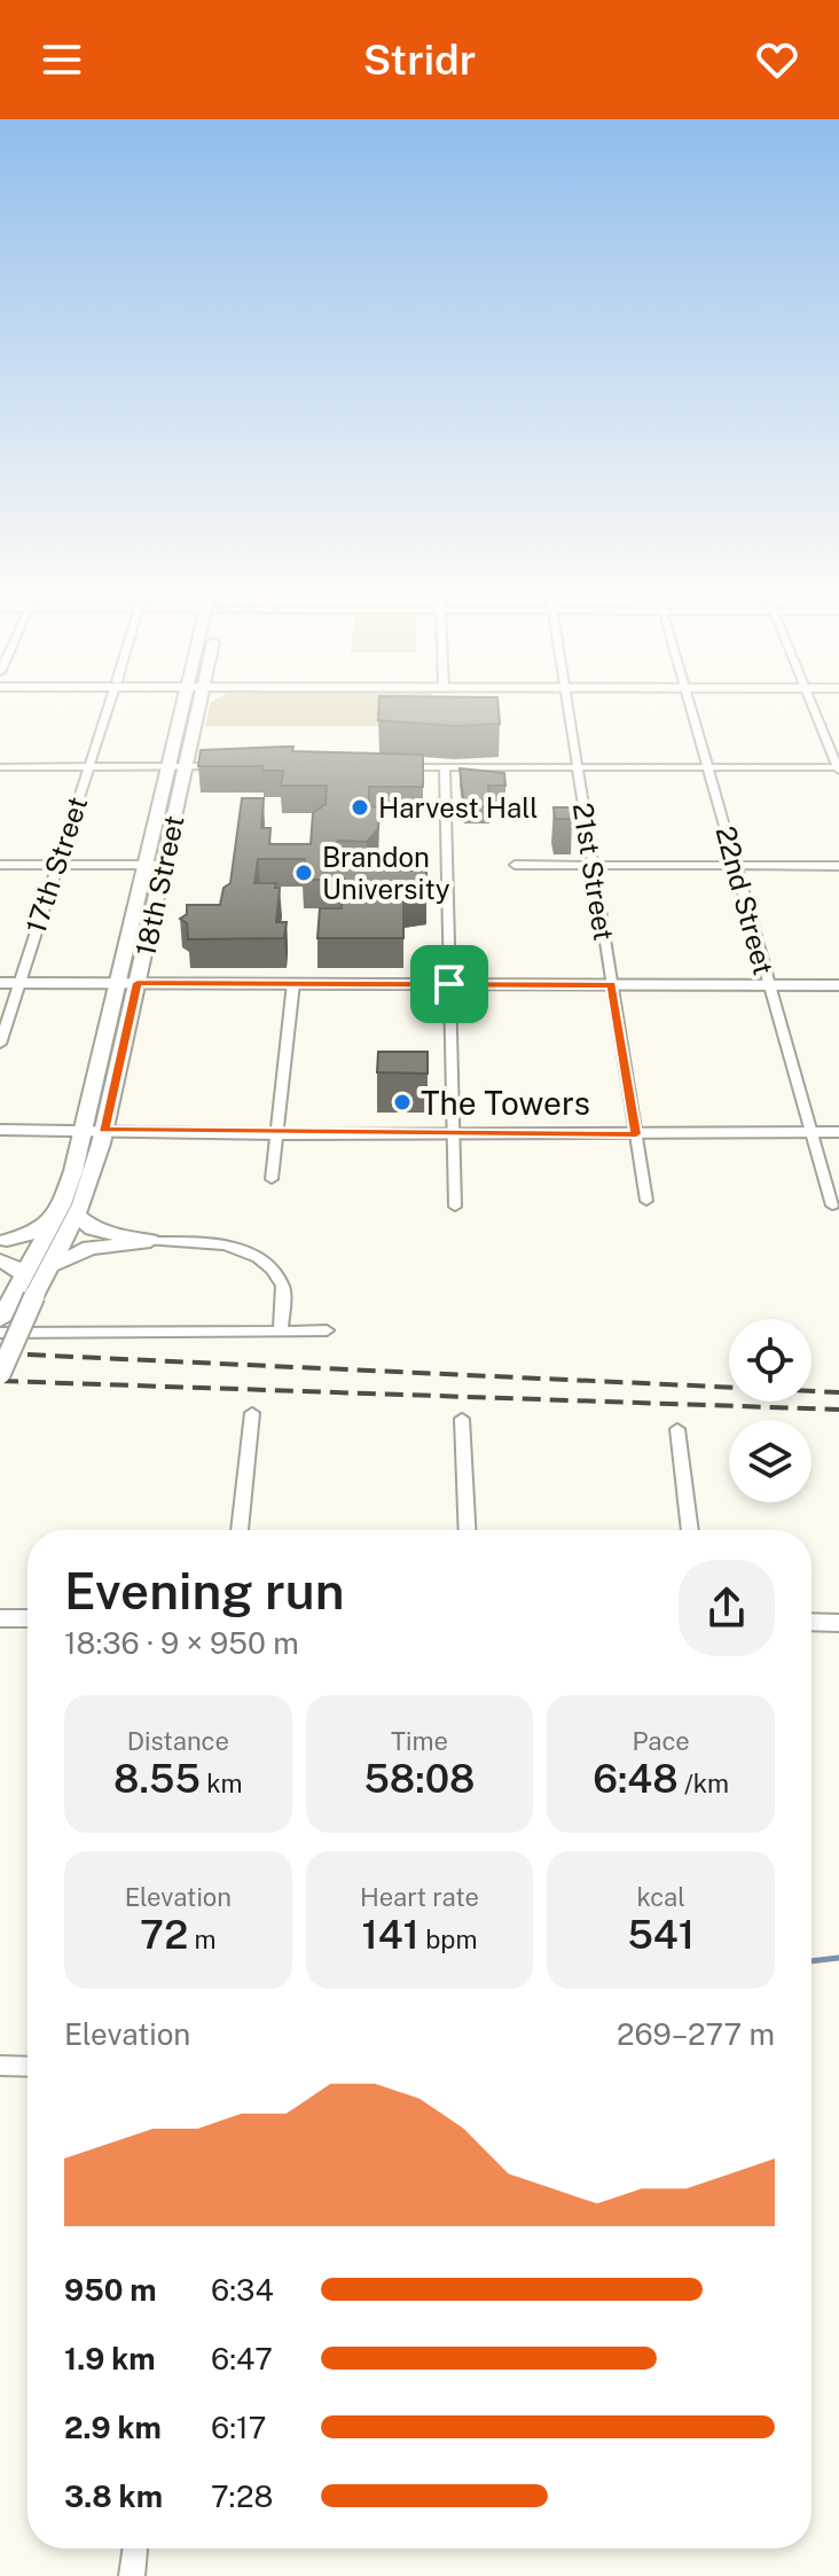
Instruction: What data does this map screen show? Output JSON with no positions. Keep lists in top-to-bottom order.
{
  "streets": {
    "main road": ["18th Street"],
    "street": ["17th Street", "21st Street", "22nd Street"]
  },
  "places": ["Harvest Hall", "Brandon University", "The Towers"],
  "page": {
    "header": "Stridr",
    "heading": ["Evening run", "18:36 · 9 × 950 m"],
    "stats": [
      ["Distance", "8.55 km"],
      ["Time", "58:08"],
      ["Pace", "6:48 /km"],
      ["Elevation", "72 m"],
      ["Heart rate", "141 bpm"],
      ["kcal", "541"]
    ],
    "chart": ["Elevation", "269–277 m"],
    "list": [
      {
        "name": "950 m",
        "note": "6:34"
      },
      {
        "name": "1.9 km",
        "note": "6:47"
      },
      {
        "name": "2.9 km",
        "note": "6:17"
      },
      {
        "name": "3.8 km",
        "note": "7:28"
      }
    ]
  }
}
